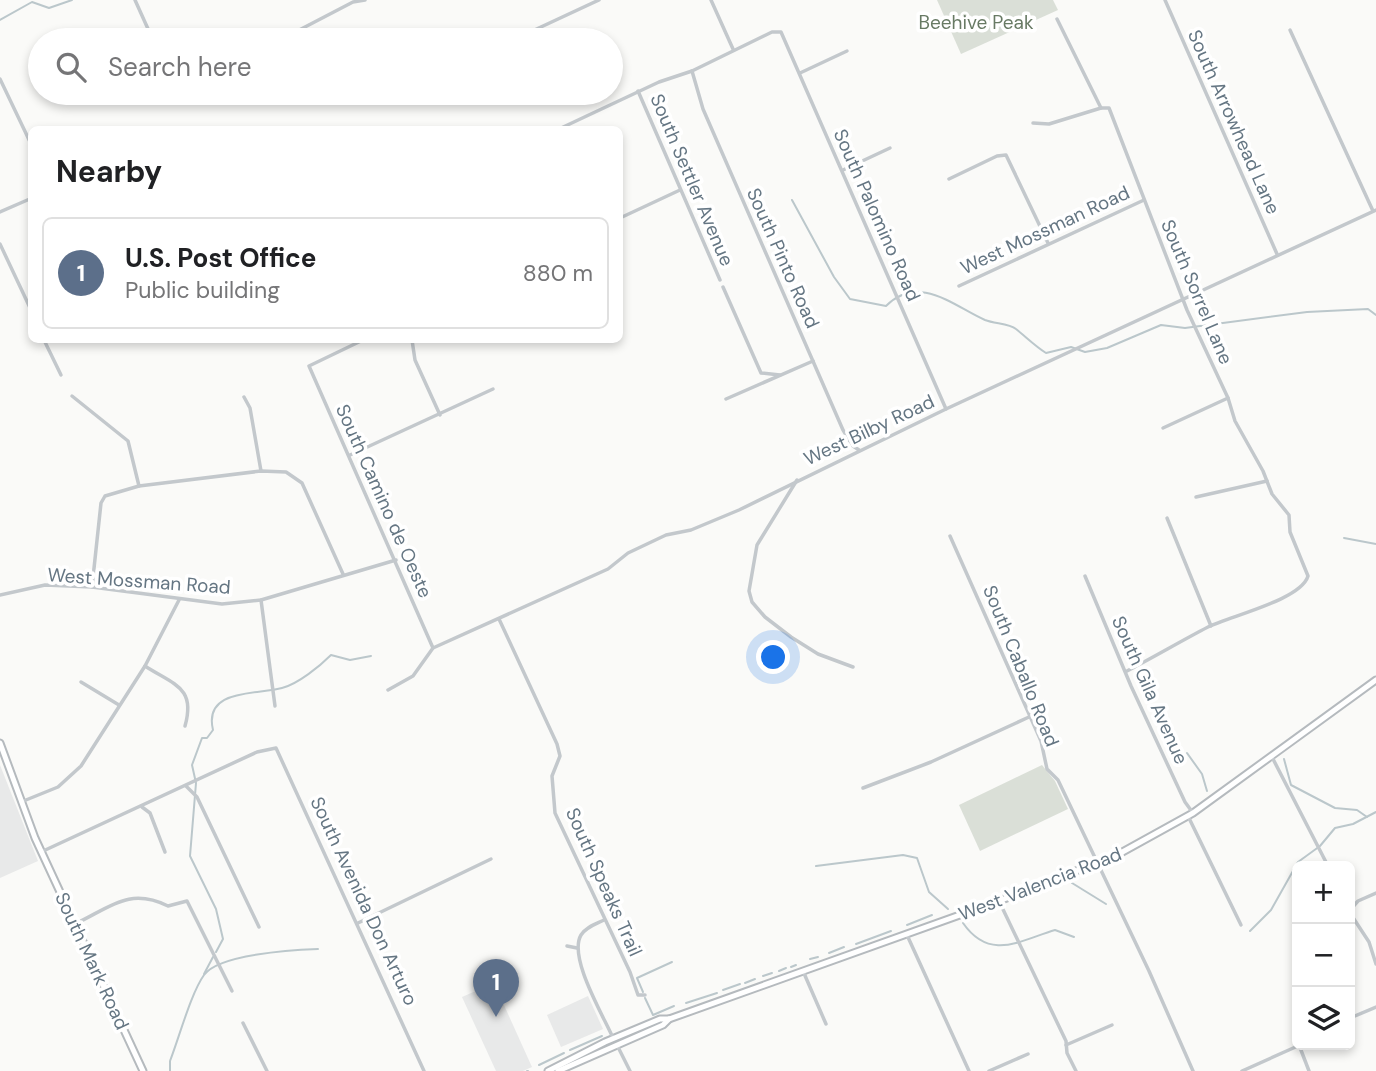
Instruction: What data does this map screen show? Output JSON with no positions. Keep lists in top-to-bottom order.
{
  "streets": {
    "main road": ["West Valencia Road", "South Mark Road"],
    "street": [
      "South Arrowhead Lane",
      "South Settler Avenue",
      "South Palomino Road",
      "West Mossman Road",
      "South Pinto Road",
      "South Sorrel Lane",
      "West Bilby Road",
      "South Camino de Oeste",
      "South Caballo Road",
      "South Gila Avenue",
      "South Speaks Trail",
      "South Avenida Don Arturo"
    ]
  },
  "crossings": [
    ["South Arrowhead Lane", "West Bilby Road"],
    ["South Palomino Road", "West Bilby Road"],
    ["West Mossman Road", "South Sorrel Lane"],
    ["West Mossman Road", "South Camino de Oeste"],
    ["South Pinto Road", "West Bilby Road"],
    ["South Sorrel Lane", "West Bilby Road"],
    ["West Bilby Road", "South Camino de Oeste"],
    ["West Bilby Road", "South Speaks Trail"],
    ["South Caballo Road", "West Valencia Road"],
    ["South Gila Avenue", "West Valencia Road"]
  ],
  "parks": ["Beehive Peak"],
  "page": {
    "search": "Search here",
    "heading": "Nearby",
    "list": [
      {
        "mark": "1",
        "name": "U.S. Post Office",
        "note": "Public building",
        "value": "880 m"
      }
    ],
    "map_buttons": ["+", "−"],
    "pins": "1"
  }
}
